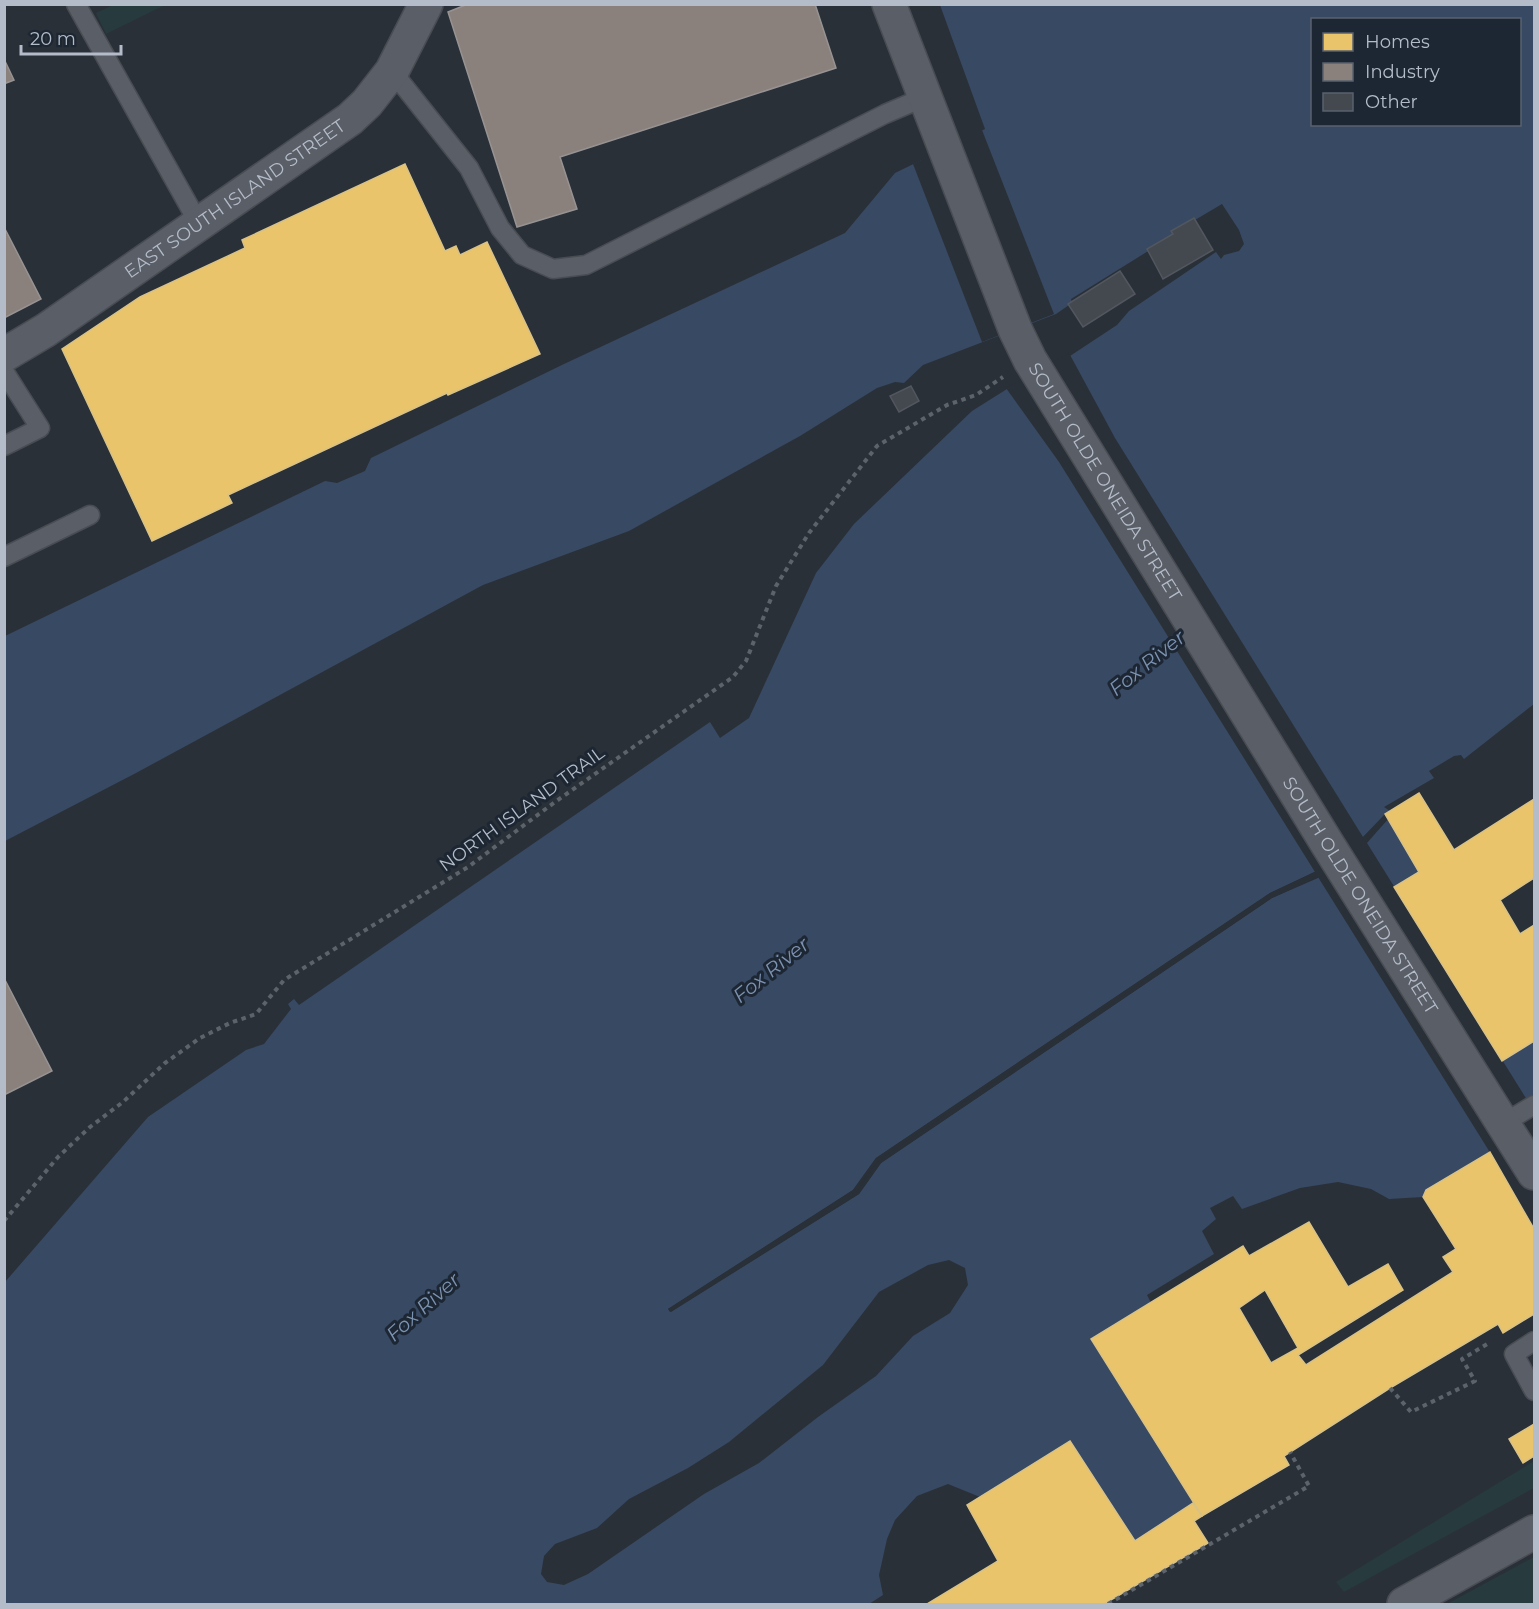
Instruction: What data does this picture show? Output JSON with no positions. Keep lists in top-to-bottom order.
{
  "streets": {
    "street": ["EAST SOUTH ISLAND STREET", "SOUTH OLDE ONEIDA STREET"],
    "path": ["NORTH ISLAND TRAIL"]
  },
  "water": ["Fox River"],
  "legend": ["Homes", "Industry", "Other"],
  "scale_bar": "20 m"
}
